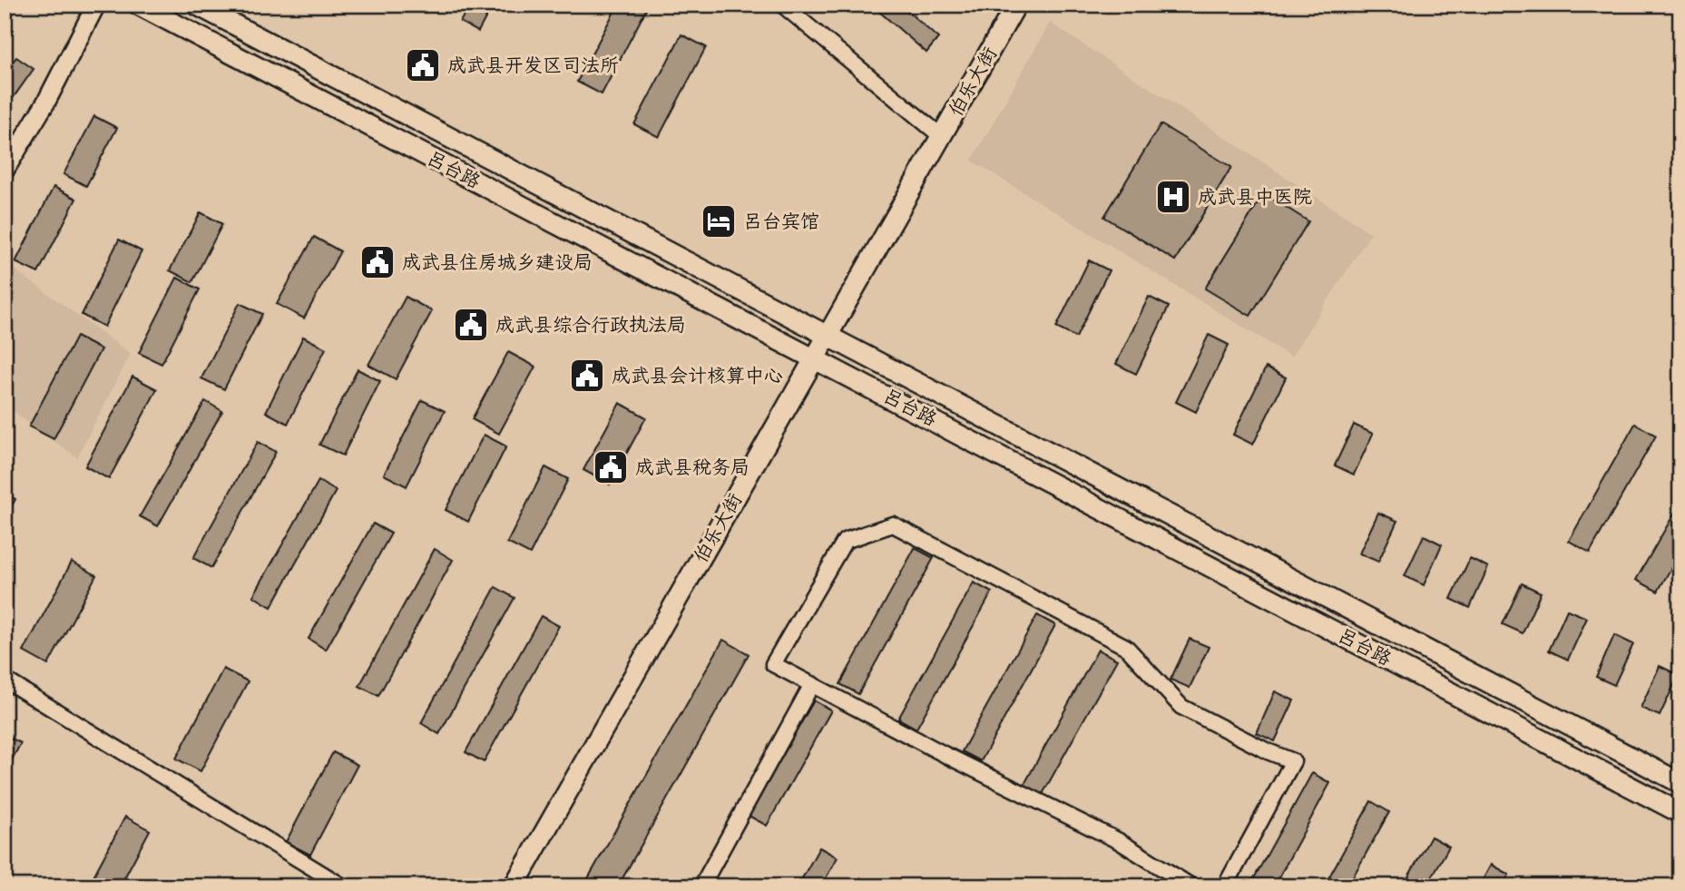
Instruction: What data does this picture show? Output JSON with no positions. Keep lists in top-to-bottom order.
{
  "streets": {
    "main road": ["伯乐大街", "吕台路"]
  },
  "crossings": [
    ["伯乐大街", "吕台路"]
  ],
  "places": {
    "public building": [
      "成武县开发区司法所",
      "成武县住房城乡建设局",
      "成武县综合行政执法局",
      "成武县会计核算中心",
      "成武县税务局"
    ],
    "hospital": ["成武县中医院"],
    "hotel": ["吕台宾馆"]
  }
}
